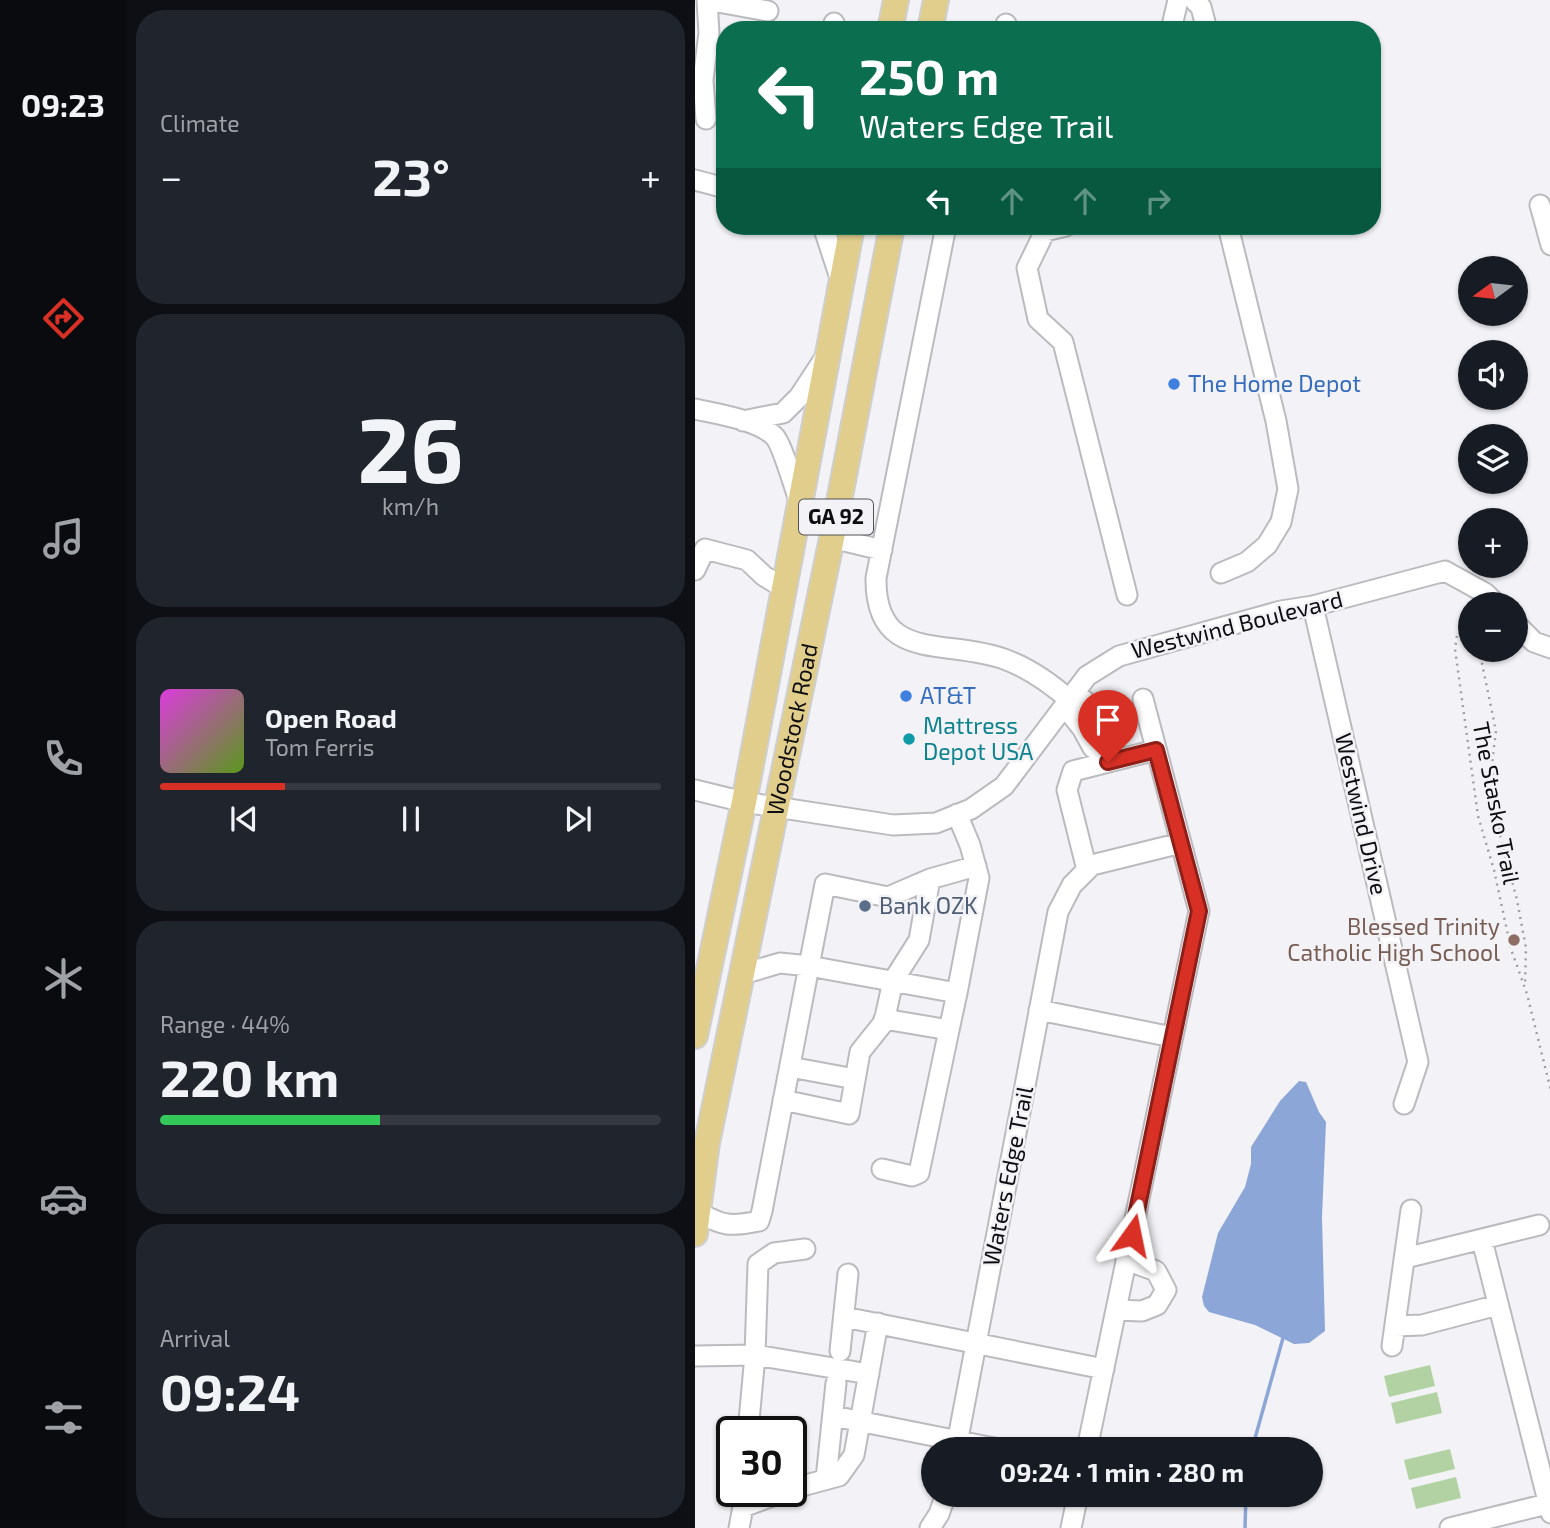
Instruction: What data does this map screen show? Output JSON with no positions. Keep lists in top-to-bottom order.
{
  "streets": {
    "main road": ["GA 92", "Woodstock Road"],
    "street": ["Westwind Boulevard", "Westwind Drive", "Waters Edge Trail"],
    "path": ["The Stasko Trail"]
  },
  "crossings": [
    ["Westwind Boulevard", "Woodstock Road"],
    ["Westwind Boulevard", "Westwind Drive"]
  ],
  "places": [
    "The Home Depot",
    "AT&T",
    "Mattress Depot USA",
    "Bank OZK",
    "Blessed Trinity Catholic High School"
  ],
  "north": "left",
  "page": {
    "tabs": "09:23",
    "tile": [
      "Climate",
      ["26", "km/h"],
      ["Range · 44%", "220 km"],
      ["Arrival", "09:24"]
    ],
    "turn": ["250 m", "Waters Edge Trail"],
    "heat": ["−", "23°", "+"],
    "map_buttons": ["+", "−"],
    "song": ["Open Road", "Tom Ferris"],
    "limit": "30",
    "trip": "09:24 · 1 min · 280 m"
  }
}
